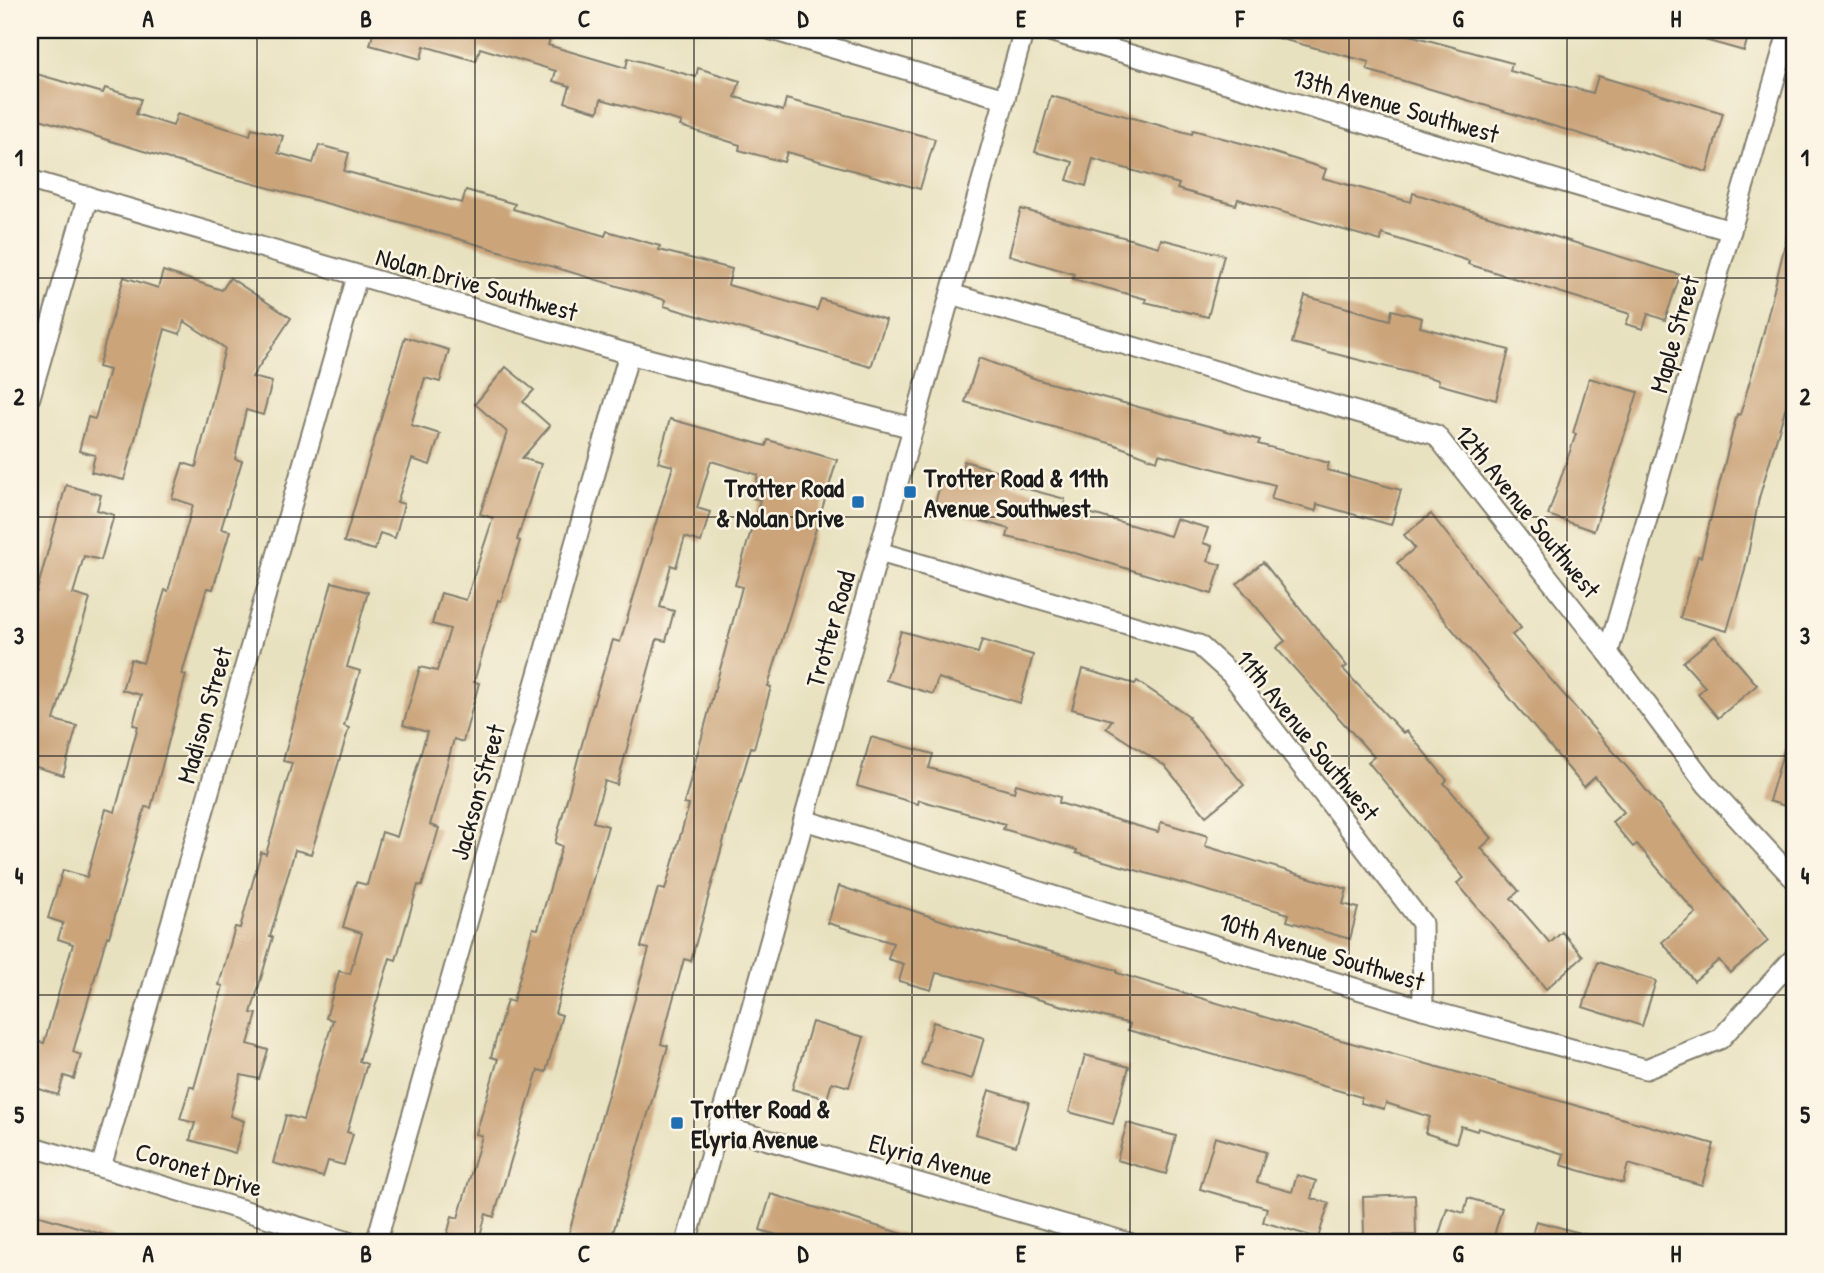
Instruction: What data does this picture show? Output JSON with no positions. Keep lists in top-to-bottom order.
{
  "streets": {
    "street": [
      "13th Avenue Southwest",
      "Nolan Drive Southwest",
      "Maple Street",
      "12th Avenue Southwest",
      "Trotter Road",
      "Madison Street",
      "11th Avenue Southwest",
      "Jackson Street",
      "10th Avenue Southwest",
      "Elyria Avenue",
      "Coronet Drive"
    ]
  },
  "crossings": [
    ["13th Avenue Southwest", "Maple Street"],
    ["Nolan Drive Southwest", "Trotter Road"],
    ["Nolan Drive Southwest", "Madison Street"],
    ["Nolan Drive Southwest", "Jackson Street"],
    ["Maple Street", "12th Avenue Southwest"],
    ["12th Avenue Southwest", "Trotter Road"],
    ["Trotter Road", "11th Avenue Southwest"],
    ["Trotter Road", "10th Avenue Southwest"],
    ["Trotter Road", "Elyria Avenue"],
    ["Madison Street", "Coronet Drive"],
    ["11th Avenue Southwest", "10th Avenue Southwest"]
  ],
  "places": {
    "transit": ["Trotter Road & 11th Avenue Southwest", "Trotter Road & Nolan Drive", "Trotter Road & Elyria Avenue"]
  },
  "grid": {
    "columns": [
      "A",
      "B",
      "C",
      "D",
      "E",
      "F",
      "G",
      "H"
    ],
    "rows": [
      "1",
      "2",
      "3",
      "4",
      "5"
    ]
  }
}
